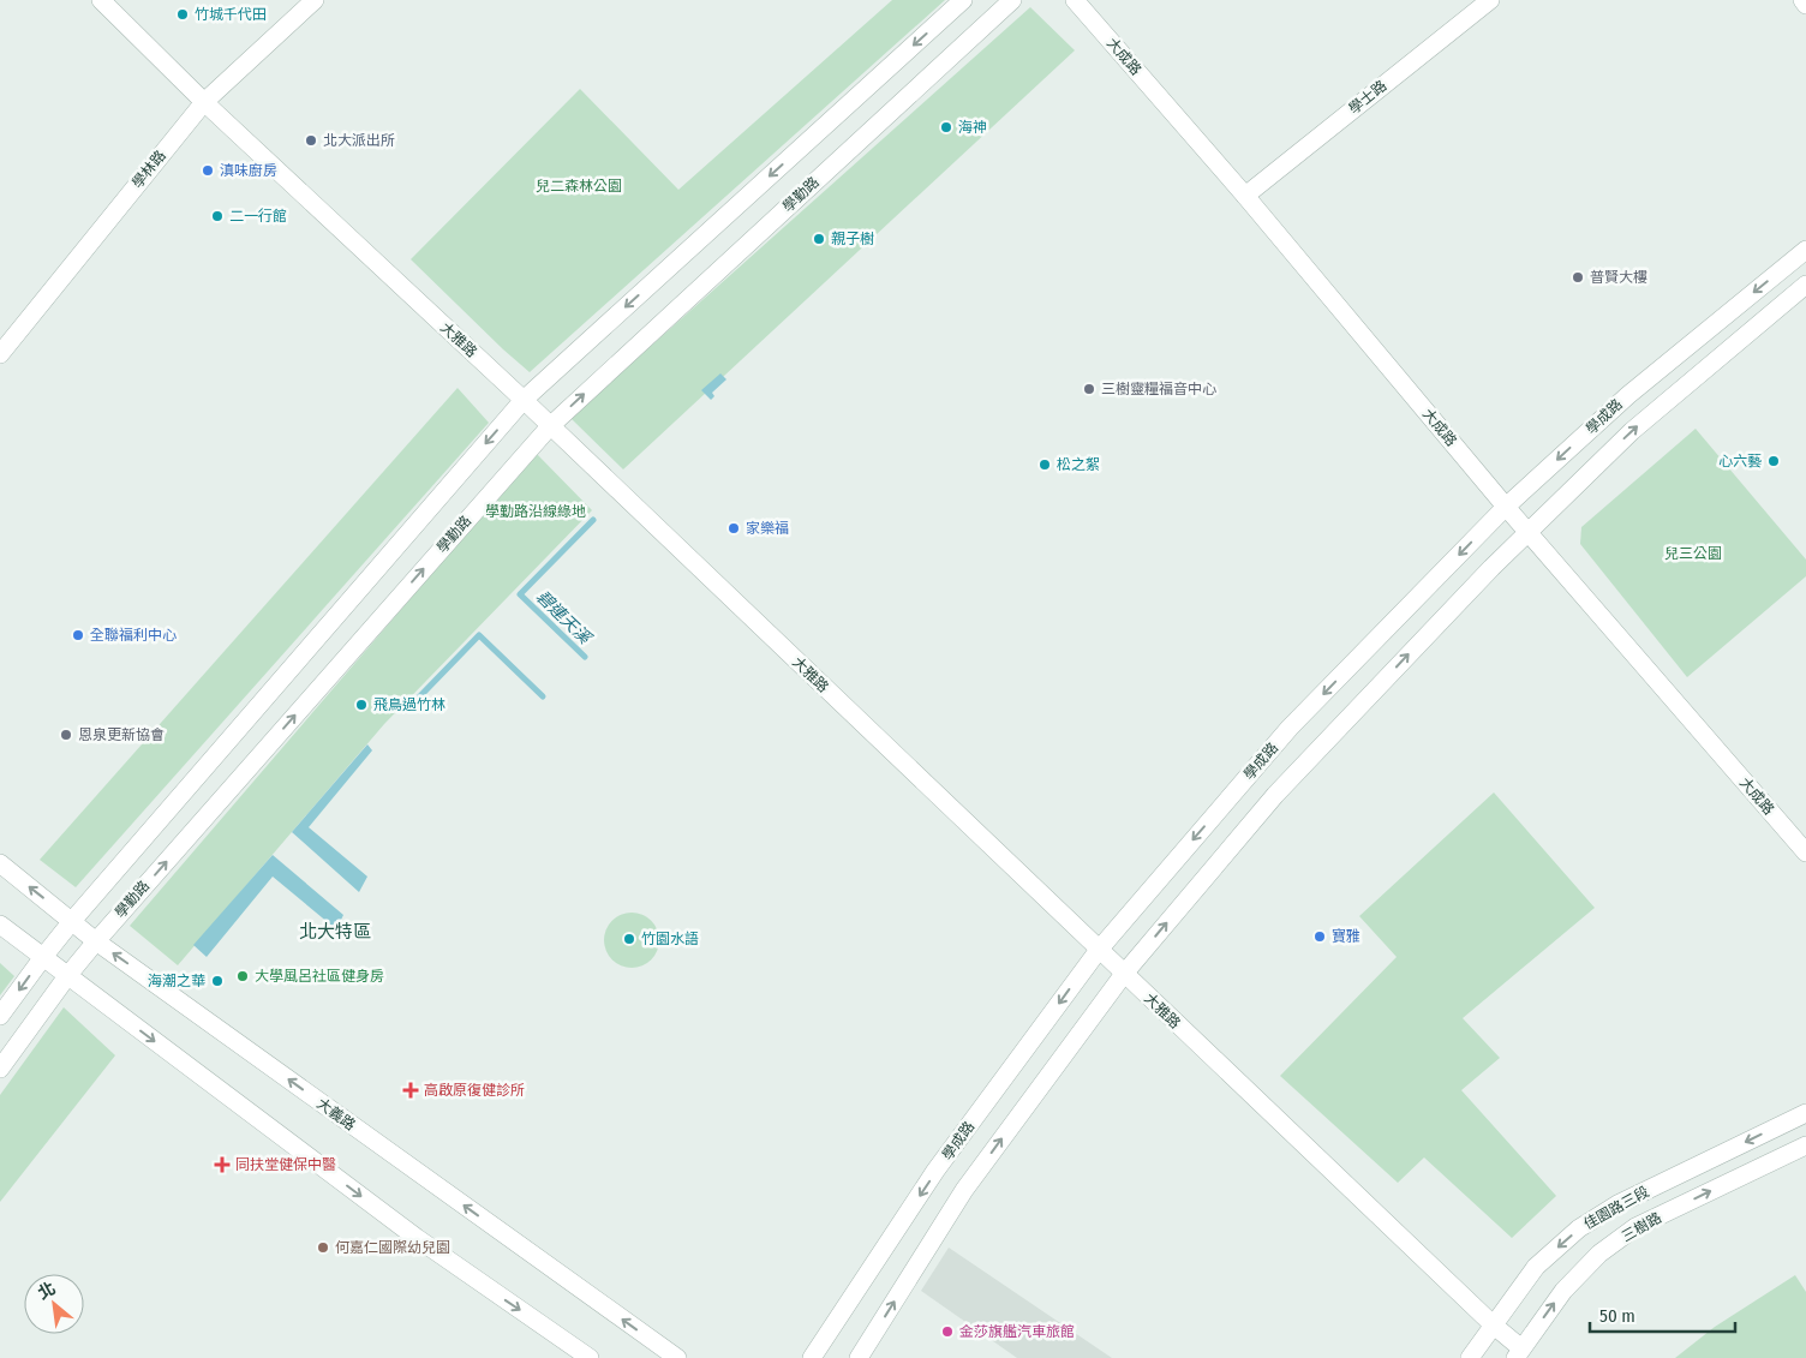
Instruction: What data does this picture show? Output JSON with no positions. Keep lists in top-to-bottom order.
{
  "streets": {
    "street": [
      "大成路",
      "學士路",
      "學林路",
      "學勤路",
      "大雅路",
      "學成路",
      "大義路",
      "佳園路三段",
      "三樹路"
    ]
  },
  "crossings": [
    ["大成路", "學士路"],
    ["大成路", "學成路"],
    ["學林路", "大雅路"],
    ["學勤路", "大雅路"],
    ["學勤路", "大義路"],
    ["大雅路", "學成路"],
    ["大雅路", "佳園路三段"],
    ["大雅路", "三樹路"]
  ],
  "one_way": ["佳園路三段", "三樹路"],
  "districts": ["北大特區"],
  "water": ["碧連天溪"],
  "parks": ["兒二森林公園", "學勤路沿線綠地", "兒三公園"],
  "places": {
    "other": [
      "竹城千代田",
      "海神",
      "北大派出所",
      "滇味廚房",
      "二一行館",
      "親子樹",
      "普賢大樓",
      "三樹靈糧福音中心",
      "心六藝",
      "松之絮",
      "家樂福",
      "全聯福利中心",
      "飛鳥過竹林",
      "恩泉更新協會",
      "寶雅",
      "竹園水語",
      "大學風呂社區健身房",
      "海潮之華",
      "何嘉仁國際幼兒園",
      "金莎旗艦汽車旅館"
    ],
    "health": ["高啟原復健診所", "同扶堂健保中醫"]
  },
  "scale_bar": "50 m",
  "north": "top left"
}
